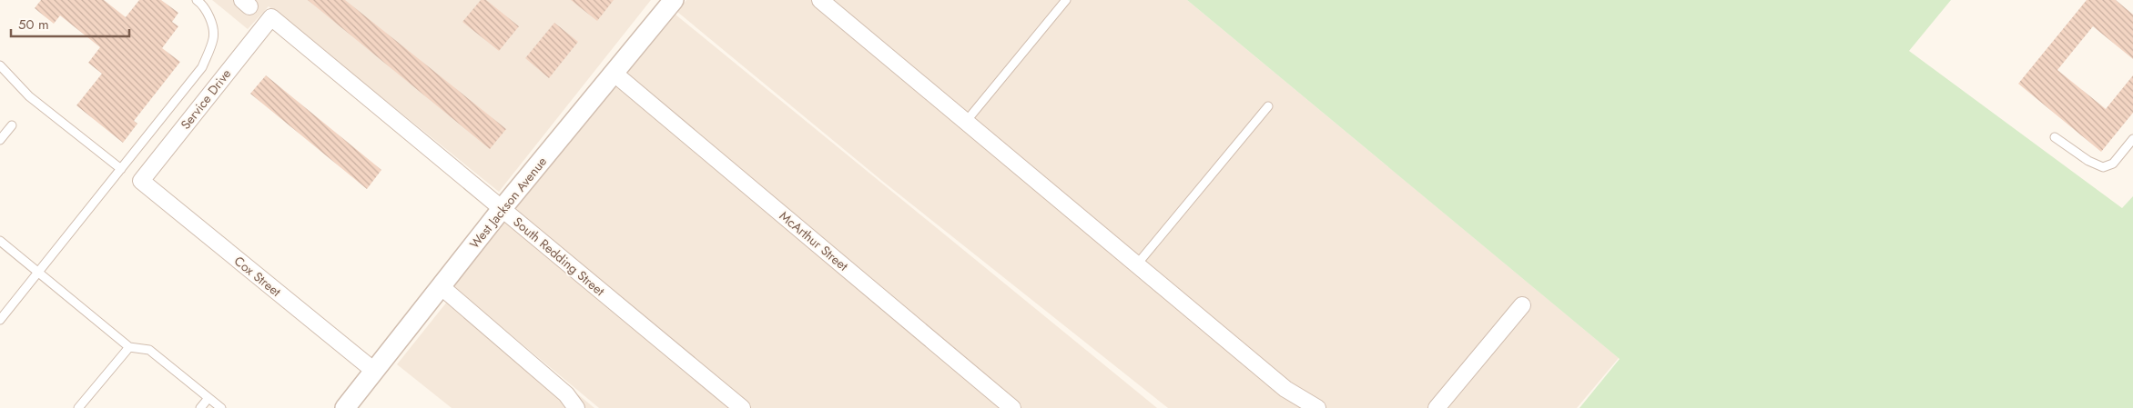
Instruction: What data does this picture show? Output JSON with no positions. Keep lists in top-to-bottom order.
{
  "streets": {
    "street": [
      "Service Drive",
      "West Jackson Avenue",
      "McArthur Street",
      "South Redding Street",
      "Cox Street"
    ]
  },
  "crossings": [
    ["Service Drive", "South Redding Street"],
    ["Service Drive", "Cox Street"],
    ["West Jackson Avenue", "McArthur Street"],
    ["West Jackson Avenue", "South Redding Street"],
    ["West Jackson Avenue", "Cox Street"]
  ],
  "scale_bar": "50 m"
}
